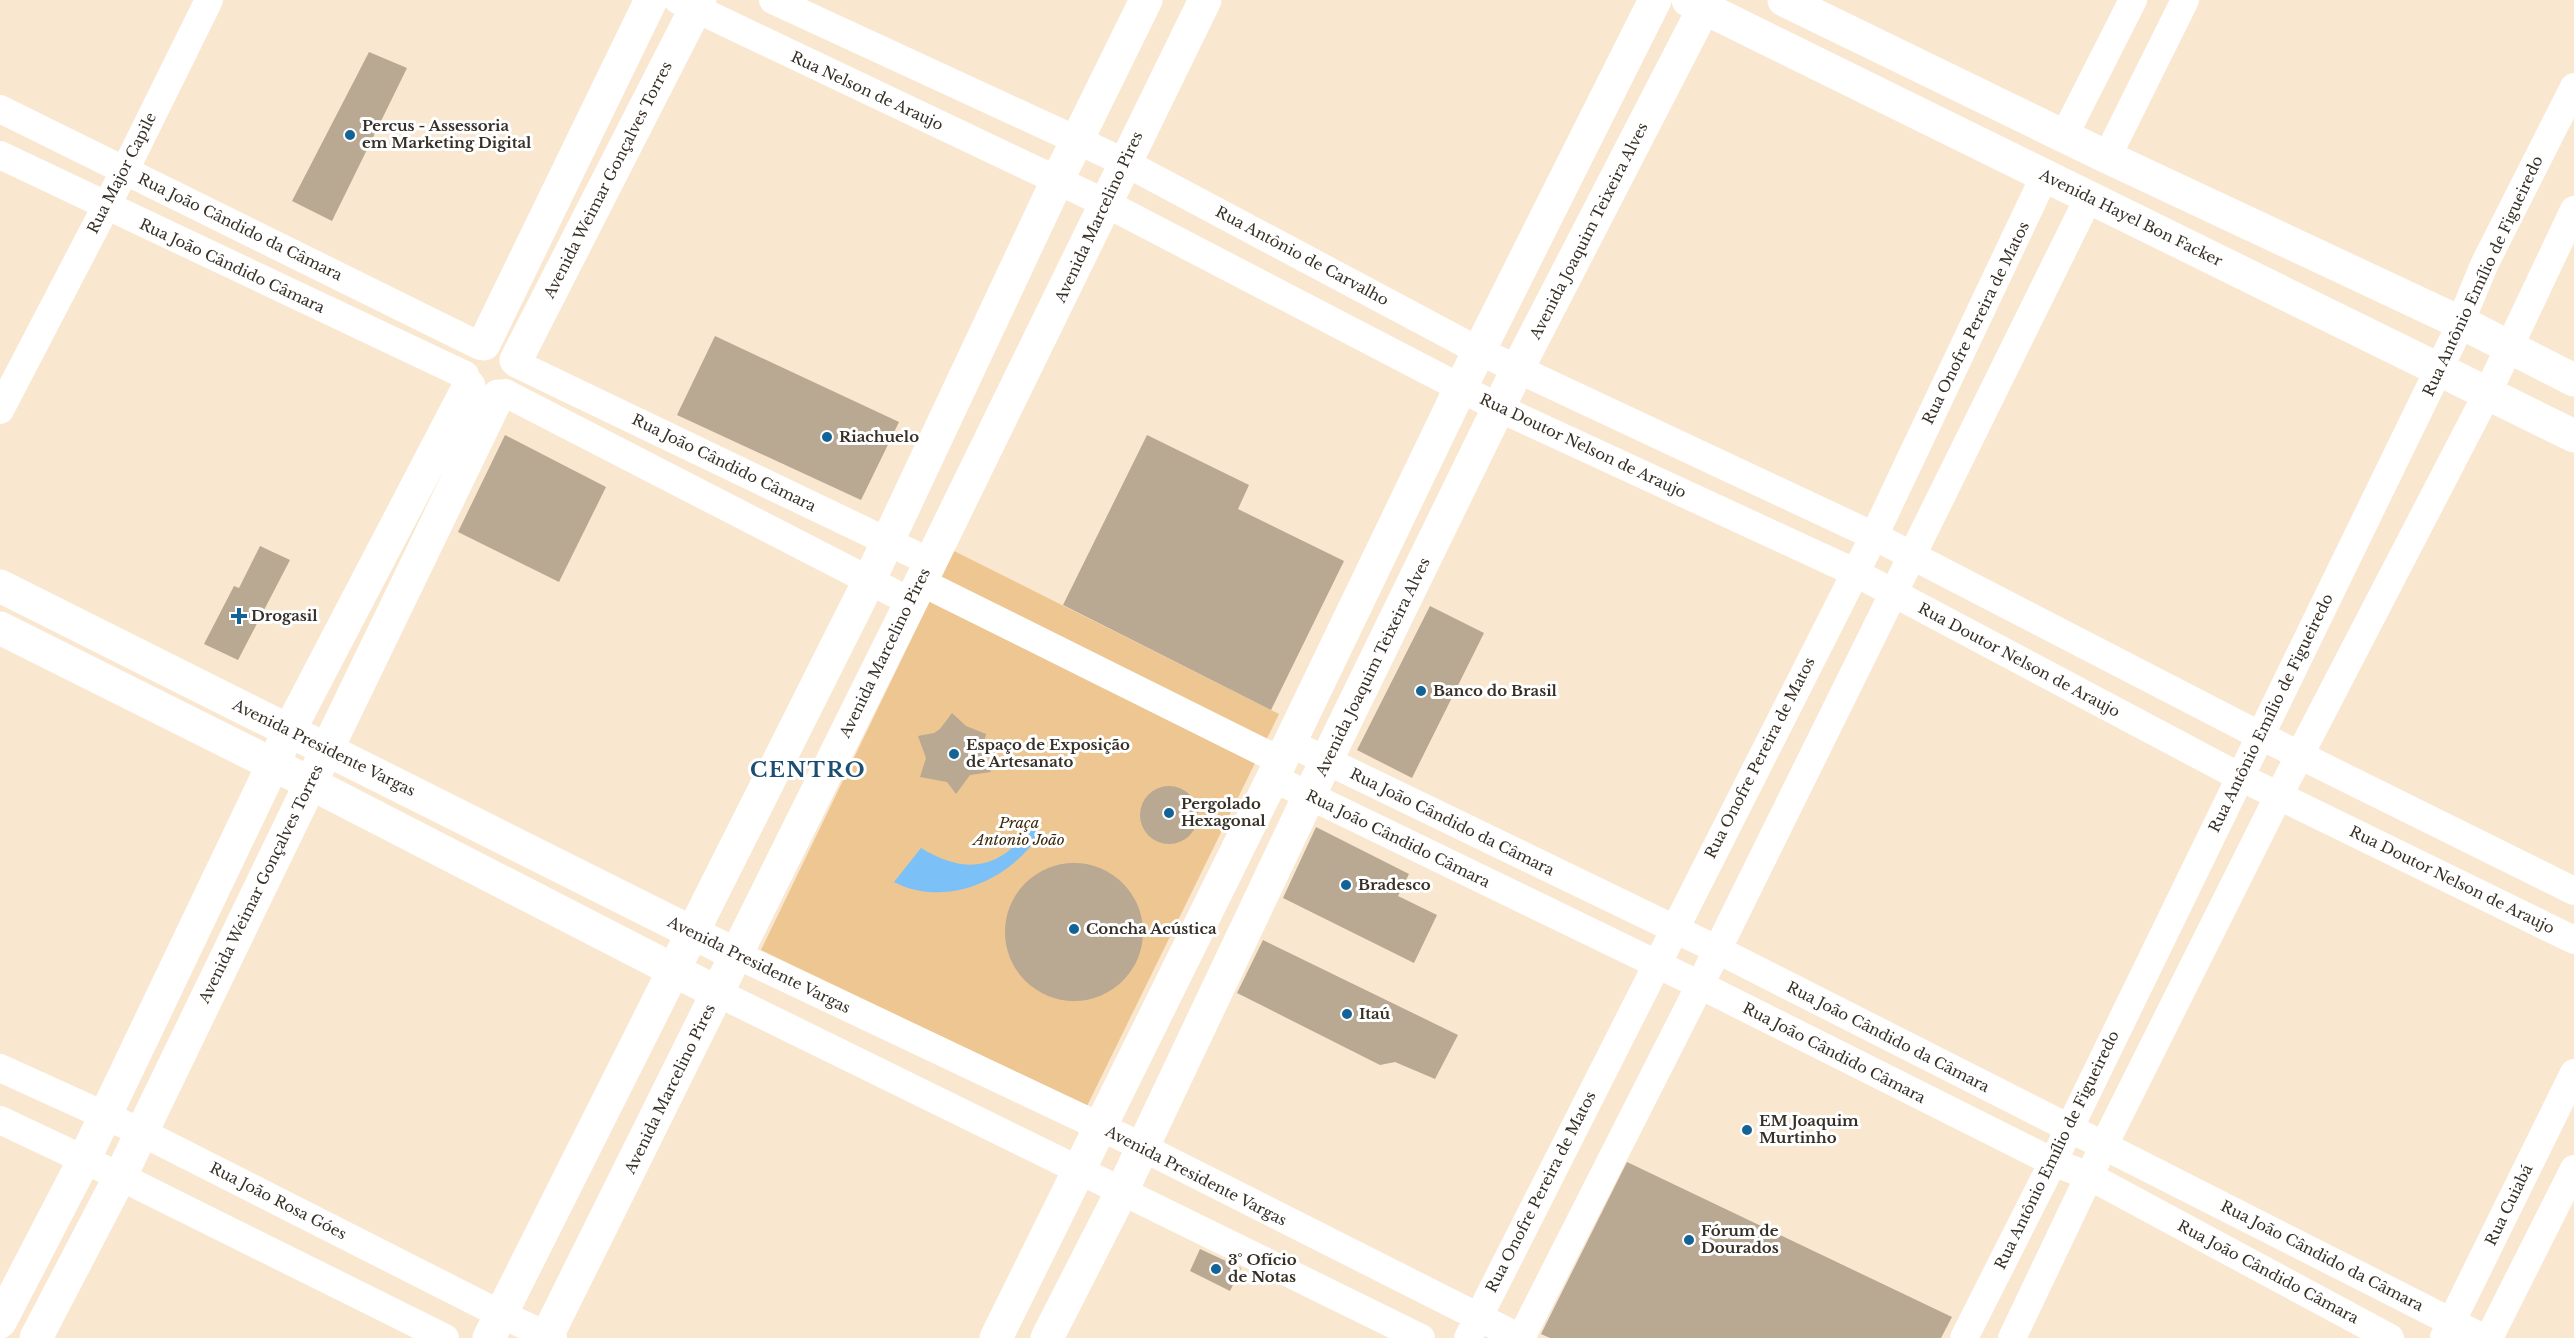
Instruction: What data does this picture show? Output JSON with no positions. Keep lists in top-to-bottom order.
{
  "streets": {
    "main road": [
      "Avenida Weimar Gonçalves Torres",
      "Avenida Marcelino Pires",
      "Avenida Hayel Bon Facker",
      "Avenida Joaquim Teixeira Alves",
      "Avenida Presidente Vargas"
    ],
    "street": [
      "Rua Nelson de Araujo",
      "Rua Major Capile",
      "Rua João Cândido da Câmara",
      "Rua Antônio de Carvalho",
      "Rua João Cândido Câmara",
      "Rua Antônio Emílio de Figueiredo",
      "Rua Onofre Pereira de Matos",
      "Rua Doutor Nelson de Araujo",
      "Rua João Rosa Góes",
      "Rua Cuiabá"
    ]
  },
  "crossings": [
    ["Rua Nelson de Araujo", "Avenida Weimar Gonçalves Torres"],
    ["Rua Nelson de Araujo", "Avenida Marcelino Pires"],
    ["Rua Major Capile", "Rua João Cândido da Câmara"],
    ["Rua Major Capile", "Rua João Cândido Câmara"],
    ["Avenida Weimar Gonçalves Torres", "Rua João Cândido Câmara"],
    ["Avenida Weimar Gonçalves Torres", "Avenida Presidente Vargas"],
    ["Avenida Weimar Gonçalves Torres", "Rua João Rosa Góes"],
    ["Avenida Marcelino Pires", "Rua Antônio de Carvalho"],
    ["Avenida Marcelino Pires", "Rua João Cândido Câmara"],
    ["Avenida Marcelino Pires", "Avenida Presidente Vargas"],
    ["Avenida Marcelino Pires", "Rua João Rosa Góes"],
    ["Avenida Hayel Bon Facker", "Avenida Joaquim Teixeira Alves"],
    ["Avenida Hayel Bon Facker", "Rua Antônio Emílio de Figueiredo"],
    ["Avenida Hayel Bon Facker", "Rua Onofre Pereira de Matos"],
    ["Rua João Cândido da Câmara", "Avenida Joaquim Teixeira Alves"],
    ["Rua João Cândido da Câmara", "Rua João Cândido Câmara"],
    ["Rua João Cândido da Câmara", "Rua Antônio Emílio de Figueiredo"],
    ["Rua João Cândido da Câmara", "Rua Onofre Pereira de Matos"],
    ["Rua João Cândido da Câmara", "Rua Cuiabá"],
    ["Avenida Joaquim Teixeira Alves", "Rua João Cândido Câmara"],
    ["Avenida Joaquim Teixeira Alves", "Rua Doutor Nelson de Araujo"],
    ["Avenida Joaquim Teixeira Alves", "Avenida Presidente Vargas"],
    ["Rua João Cândido Câmara", "Rua Antônio Emílio de Figueiredo"],
    ["Rua João Cândido Câmara", "Rua Onofre Pereira de Matos"],
    ["Rua Antônio Emílio de Figueiredo", "Rua Doutor Nelson de Araujo"],
    ["Rua Onofre Pereira de Matos", "Rua Doutor Nelson de Araujo"],
    ["Rua Onofre Pereira de Matos", "Avenida Presidente Vargas"]
  ],
  "districts": ["CENTRO"],
  "parks": ["Praça Antonio João"],
  "places": {
    "other": [
      "Percus - Assessoria em Marketing Digital",
      "Riachuelo",
      "Banco do Brasil",
      "Espaço de Exposição de Artesanato",
      "Pergolado Hexagonal",
      "Bradesco",
      "Concha Acústica",
      "Itaú",
      "EM Joaquim Murtinho",
      "Fórum de Dourados",
      "3° Ofício de Notas"
    ],
    "health": ["Drogasil"]
  }
}
